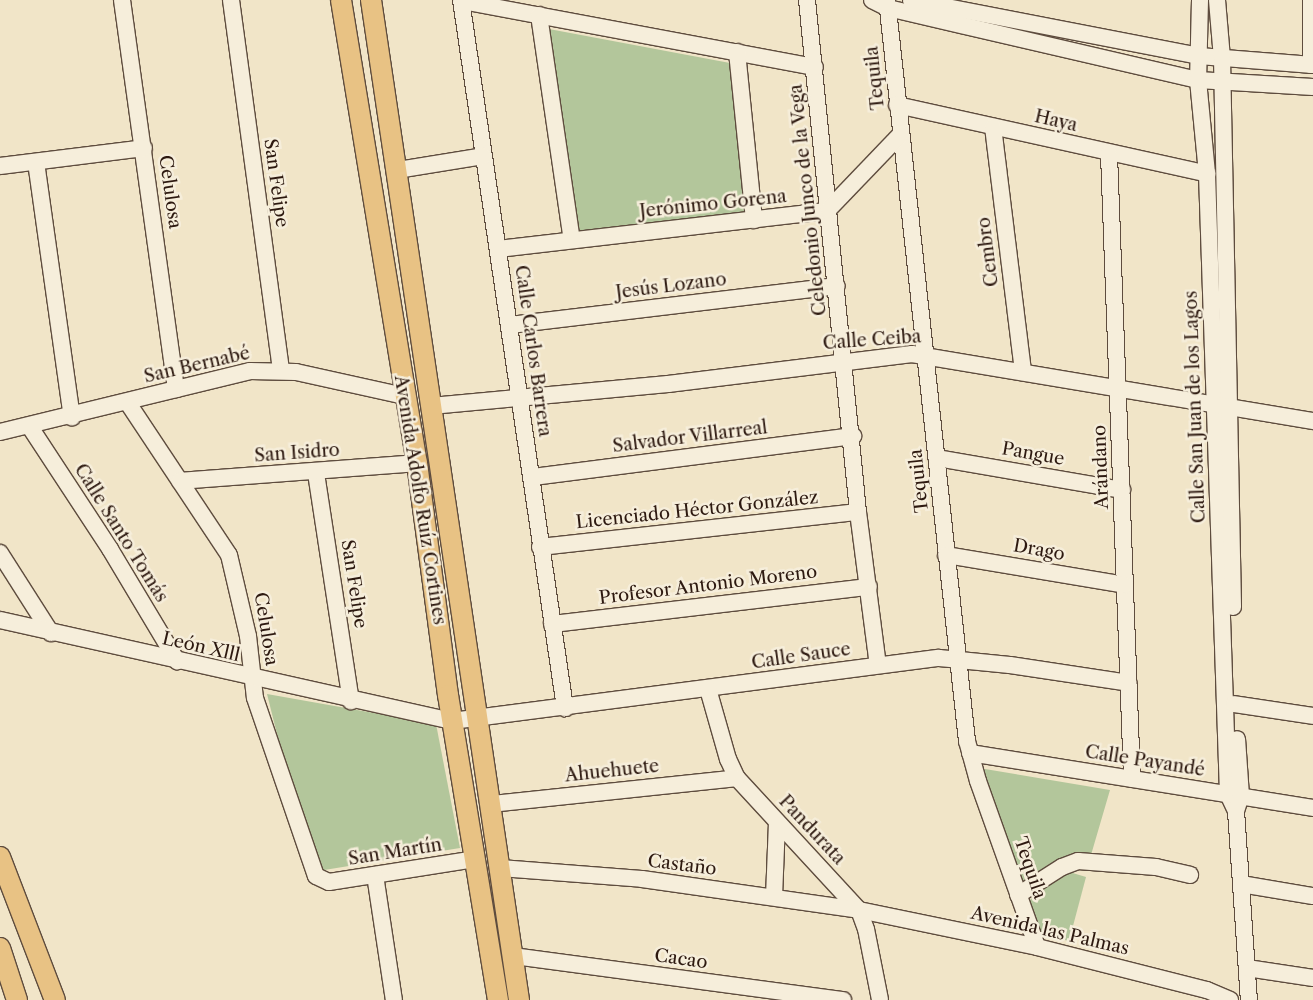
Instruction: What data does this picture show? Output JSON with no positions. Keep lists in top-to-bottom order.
{
  "streets": {
    "main road": ["Avenida Adolfo Ruíz Cortines"],
    "street": [
      "Tequila",
      "Haya",
      "San Felipe",
      "Celulosa",
      "Celedonio Junco de la Vega",
      "Jerónimo Gorena",
      "Cembro",
      "Jesús Lozano",
      "Calle Ceiba",
      "Calle Carlos Barrera",
      "San Bernabé",
      "Calle San Juan de los Lagos",
      "Salvador Villarreal",
      "San Isidro",
      "Pangue",
      "Arándano",
      "Licenciado Héctor González",
      "Calle Santo Tomás",
      "Drago",
      "Profesor Antonio Moreno",
      "León Xlll",
      "Calle Sauce",
      "Calle Payandé",
      "Ahuehuete",
      "Pandurata",
      "San Martín",
      "Castaño",
      "Avenida las Palmas",
      "Cacao"
    ]
  },
  "crossings": [
    ["Tequila", "Haya"],
    ["Tequila", "Calle Ceiba"],
    ["Tequila", "Pangue"],
    ["Tequila", "Drago"],
    ["Tequila", "Calle Sauce"],
    ["Tequila", "Calle Payandé"],
    ["Tequila", "Avenida las Palmas"],
    ["Haya", "Cembro"],
    ["Haya", "Calle San Juan de los Lagos"],
    ["Haya", "Arándano"],
    ["San Felipe", "San Bernabé"],
    ["San Felipe", "San Isidro"],
    ["San Felipe", "León Xlll"],
    ["Celulosa", "San Bernabé"],
    ["Celulosa", "San Isidro"],
    ["Celulosa", "León Xlll"],
    ["Celulosa", "San Martín"],
    ["Celedonio Junco de la Vega", "Jerónimo Gorena"],
    ["Celedonio Junco de la Vega", "Jesús Lozano"],
    ["Celedonio Junco de la Vega", "Calle Ceiba"],
    ["Celedonio Junco de la Vega", "Salvador Villarreal"],
    ["Celedonio Junco de la Vega", "Licenciado Héctor González"],
    ["Celedonio Junco de la Vega", "Profesor Antonio Moreno"],
    ["Celedonio Junco de la Vega", "Calle Sauce"],
    ["Jerónimo Gorena", "Calle Carlos Barrera"],
    ["Cembro", "Calle Ceiba"],
    ["Jesús Lozano", "Calle Carlos Barrera"],
    ["Calle Ceiba", "Calle Carlos Barrera"],
    ["Calle Ceiba", "Calle San Juan de los Lagos"],
    ["Calle Ceiba", "Arándano"],
    ["Calle Ceiba", "Avenida Adolfo Ruíz Cortines"],
    ["Calle Carlos Barrera", "Salvador Villarreal"],
    ["Calle Carlos Barrera", "Licenciado Héctor González"],
    ["Calle Carlos Barrera", "Profesor Antonio Moreno"],
    ["Calle Carlos Barrera", "Calle Sauce"],
    ["San Bernabé", "Avenida Adolfo Ruíz Cortines"],
    ["San Bernabé", "Calle Santo Tomás"],
    ["Calle San Juan de los Lagos", "Calle Payandé"],
    ["San Isidro", "Avenida Adolfo Ruíz Cortines"],
    ["Pangue", "Arándano"],
    ["Arándano", "Drago"],
    ["Arándano", "Calle Sauce"],
    ["Arándano", "Calle Payandé"],
    ["Avenida Adolfo Ruíz Cortines", "León Xlll"],
    ["Avenida Adolfo Ruíz Cortines", "Calle Sauce"],
    ["Avenida Adolfo Ruíz Cortines", "Ahuehuete"],
    ["Avenida Adolfo Ruíz Cortines", "San Martín"],
    ["Avenida Adolfo Ruíz Cortines", "Castaño"],
    ["Avenida Adolfo Ruíz Cortines", "Cacao"],
    ["Calle Santo Tomás", "León Xlll"],
    ["León Xlll", "Calle Sauce"],
    ["Calle Sauce", "Pandurata"],
    ["Ahuehuete", "Pandurata"],
    ["Pandurata", "Castaño"],
    ["Pandurata", "Avenida las Palmas"],
    ["Castaño", "Avenida las Palmas"]
  ]
}
